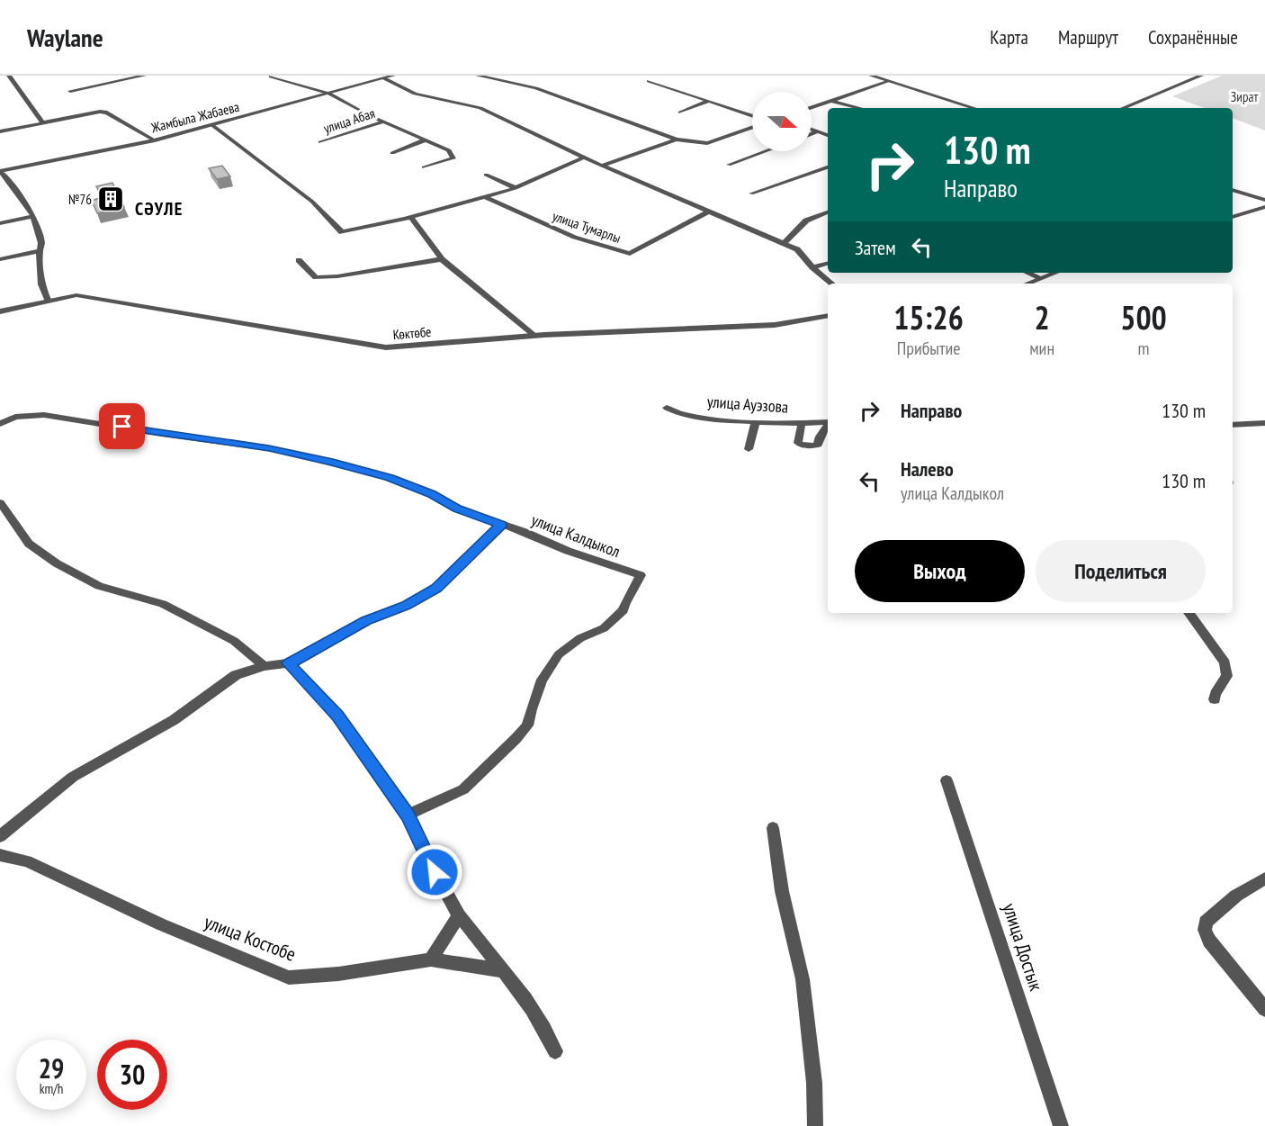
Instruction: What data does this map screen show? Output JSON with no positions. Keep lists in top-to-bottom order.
{
  "streets": {
    "street": [
      "Жамбыла Жабаева",
      "улица Абая",
      "улица Тумарлы",
      "Көктөбе",
      "улица Ауэзова",
      "улица Калдыкол",
      "улица Костобе",
      "улица Достык"
    ]
  },
  "districts": ["СӘУЛЕ"],
  "parks": ["Зират"],
  "places": {
    "building": ["№76"]
  },
  "north": "right",
  "page": {
    "header": "Waylane",
    "nav": ["Карта", "Маршрут", "Сохранённые"],
    "turn": ["130 m", "Направо"],
    "then": "Затем",
    "eta": [
      "15:26",
      "Прибытие",
      "2",
      "мин",
      "500",
      "m"
    ],
    "list": [
      {
        "name": "Направо",
        "value": "130 m"
      },
      {
        "name": "Налево",
        "note": "улица Калдыкол",
        "value": "130 m"
      }
    ],
    "buttons": ["Выход", "Поделиться"],
    "speed": "29 km/h",
    "limit": "30"
  }
}
